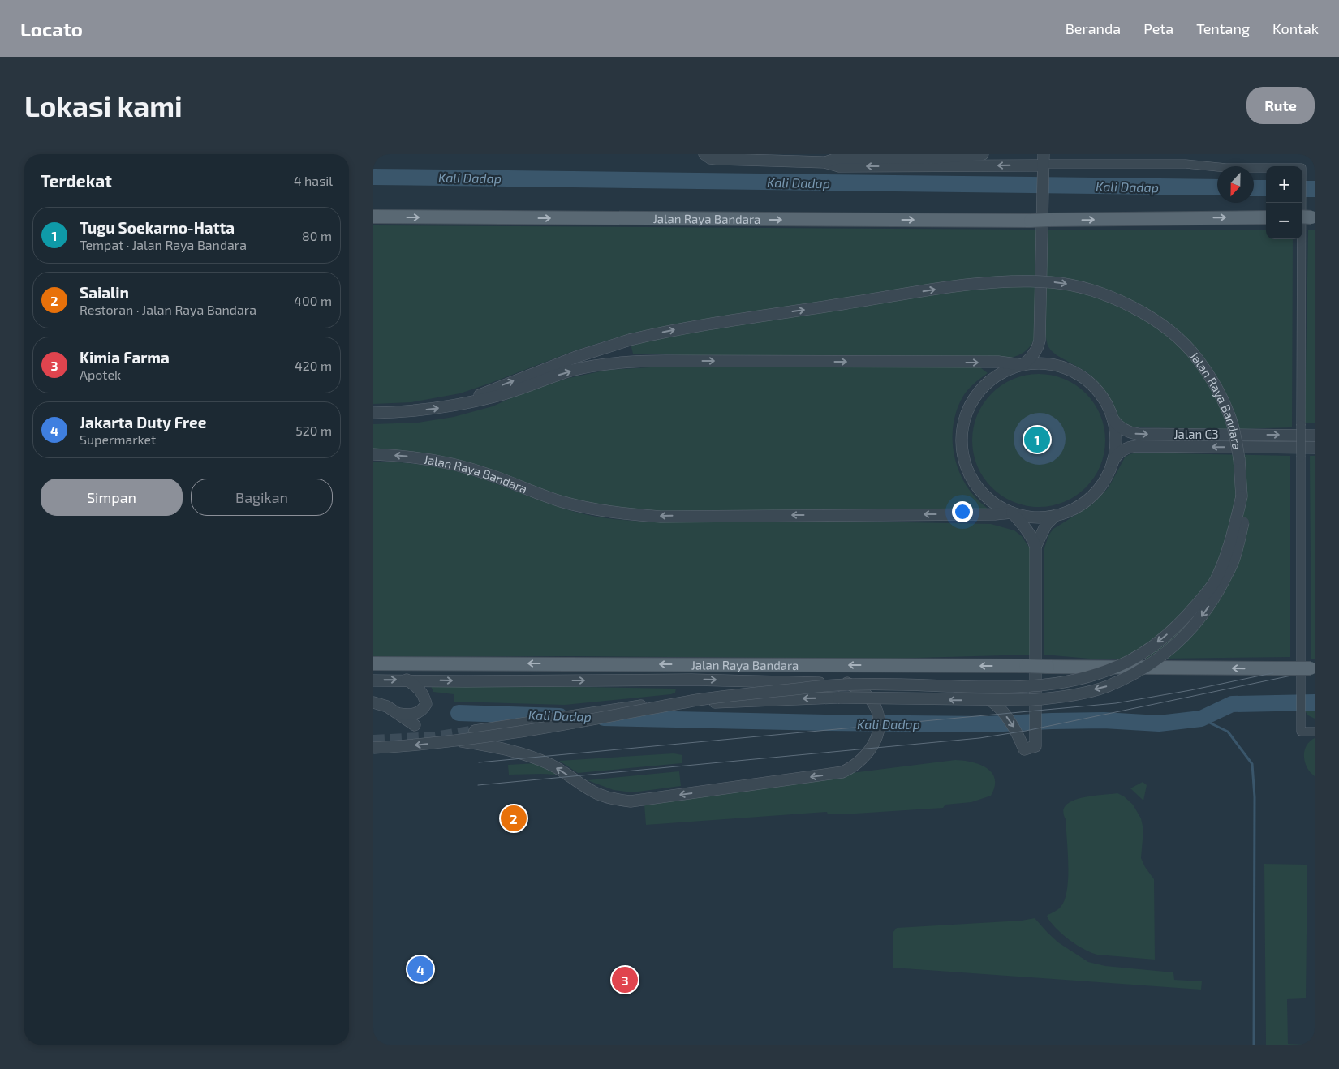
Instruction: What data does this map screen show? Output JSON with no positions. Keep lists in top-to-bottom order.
{
  "streets": {
    "main road": ["Jalan Raya Bandara"],
    "street": ["Jalan C3"]
  },
  "water": ["Kali Dadap"],
  "north": "bottom",
  "page": {
    "header": "Locato",
    "nav": [
      "Beranda",
      "Peta",
      "Tentang",
      "Kontak"
    ],
    "buttons": [
      "Rute",
      ["Simpan", "Bagikan"]
    ],
    "title": "Lokasi kami",
    "heading": ["Terdekat", "4 hasil"],
    "map_buttons": ["+", "−"],
    "list": [
      {
        "mark": "1",
        "name": "Tugu Soekarno-Hatta",
        "note": "Tempat · Jalan Raya Bandara",
        "value": "80 m"
      },
      {
        "mark": "2",
        "name": "Saialin",
        "note": "Restoran · Jalan Raya Bandara",
        "value": "400 m"
      },
      {
        "mark": "3",
        "name": "Kimia Farma",
        "note": "Apotek",
        "value": "420 m"
      },
      {
        "mark": "4",
        "name": "Jakarta Duty Free",
        "note": "Supermarket",
        "value": "520 m"
      }
    ],
    "pins": [
      "1",
      "2",
      "4",
      "3"
    ]
  }
}
